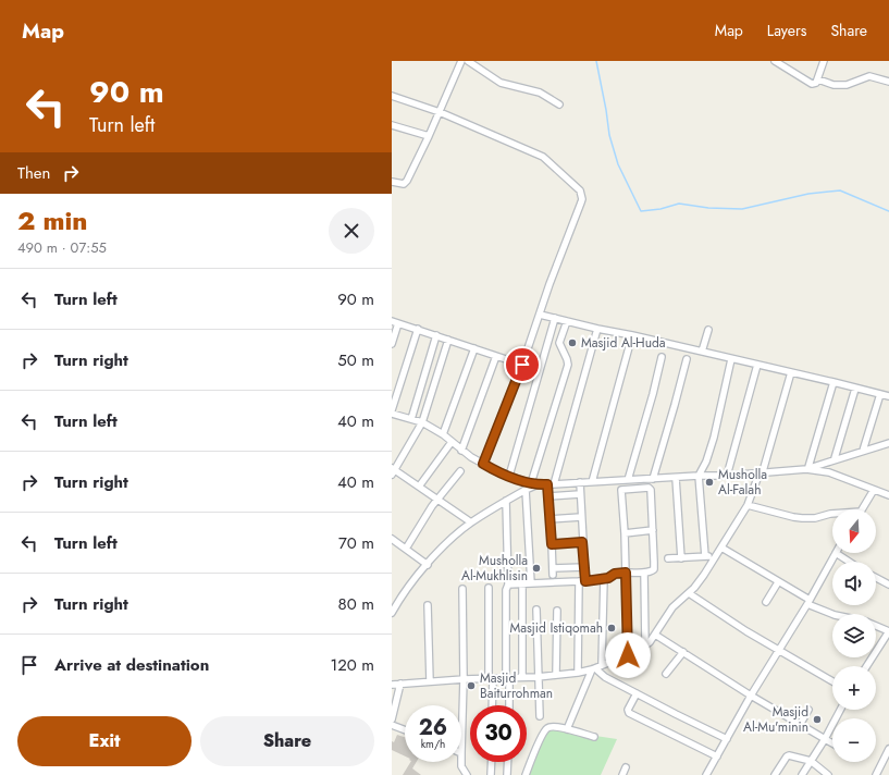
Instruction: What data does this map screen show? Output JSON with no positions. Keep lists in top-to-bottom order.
{
  "places": [
    "Masjid Al-Huda",
    "Musholla Al-Falah",
    "Musholla Al-Mukhlisin",
    "Masjid Istiqomah",
    "Masjid Baiturrohman",
    "Masjid Al-Mu'minin"
  ],
  "north": "bottom",
  "page": {
    "header": "Map",
    "nav": ["Map", "Layers", "Share"],
    "turn": ["90 m", "Turn left"],
    "then": "Then",
    "heading": ["2 min", "490 m · 07:55"],
    "list": [
      {
        "name": "Turn left",
        "value": "90 m"
      },
      {
        "name": "Turn right",
        "value": "50 m"
      },
      {
        "name": "Turn left",
        "value": "40 m"
      },
      {
        "name": "Turn right",
        "value": "40 m"
      },
      {
        "name": "Turn left",
        "value": "70 m"
      },
      {
        "name": "Turn right",
        "value": "80 m"
      },
      {
        "name": "Arrive at destination",
        "value": "120 m"
      }
    ],
    "map_buttons": ["+", "−"],
    "speed": "26 km/h",
    "limit": "30",
    "buttons": ["Exit", "Share"]
  }
}
